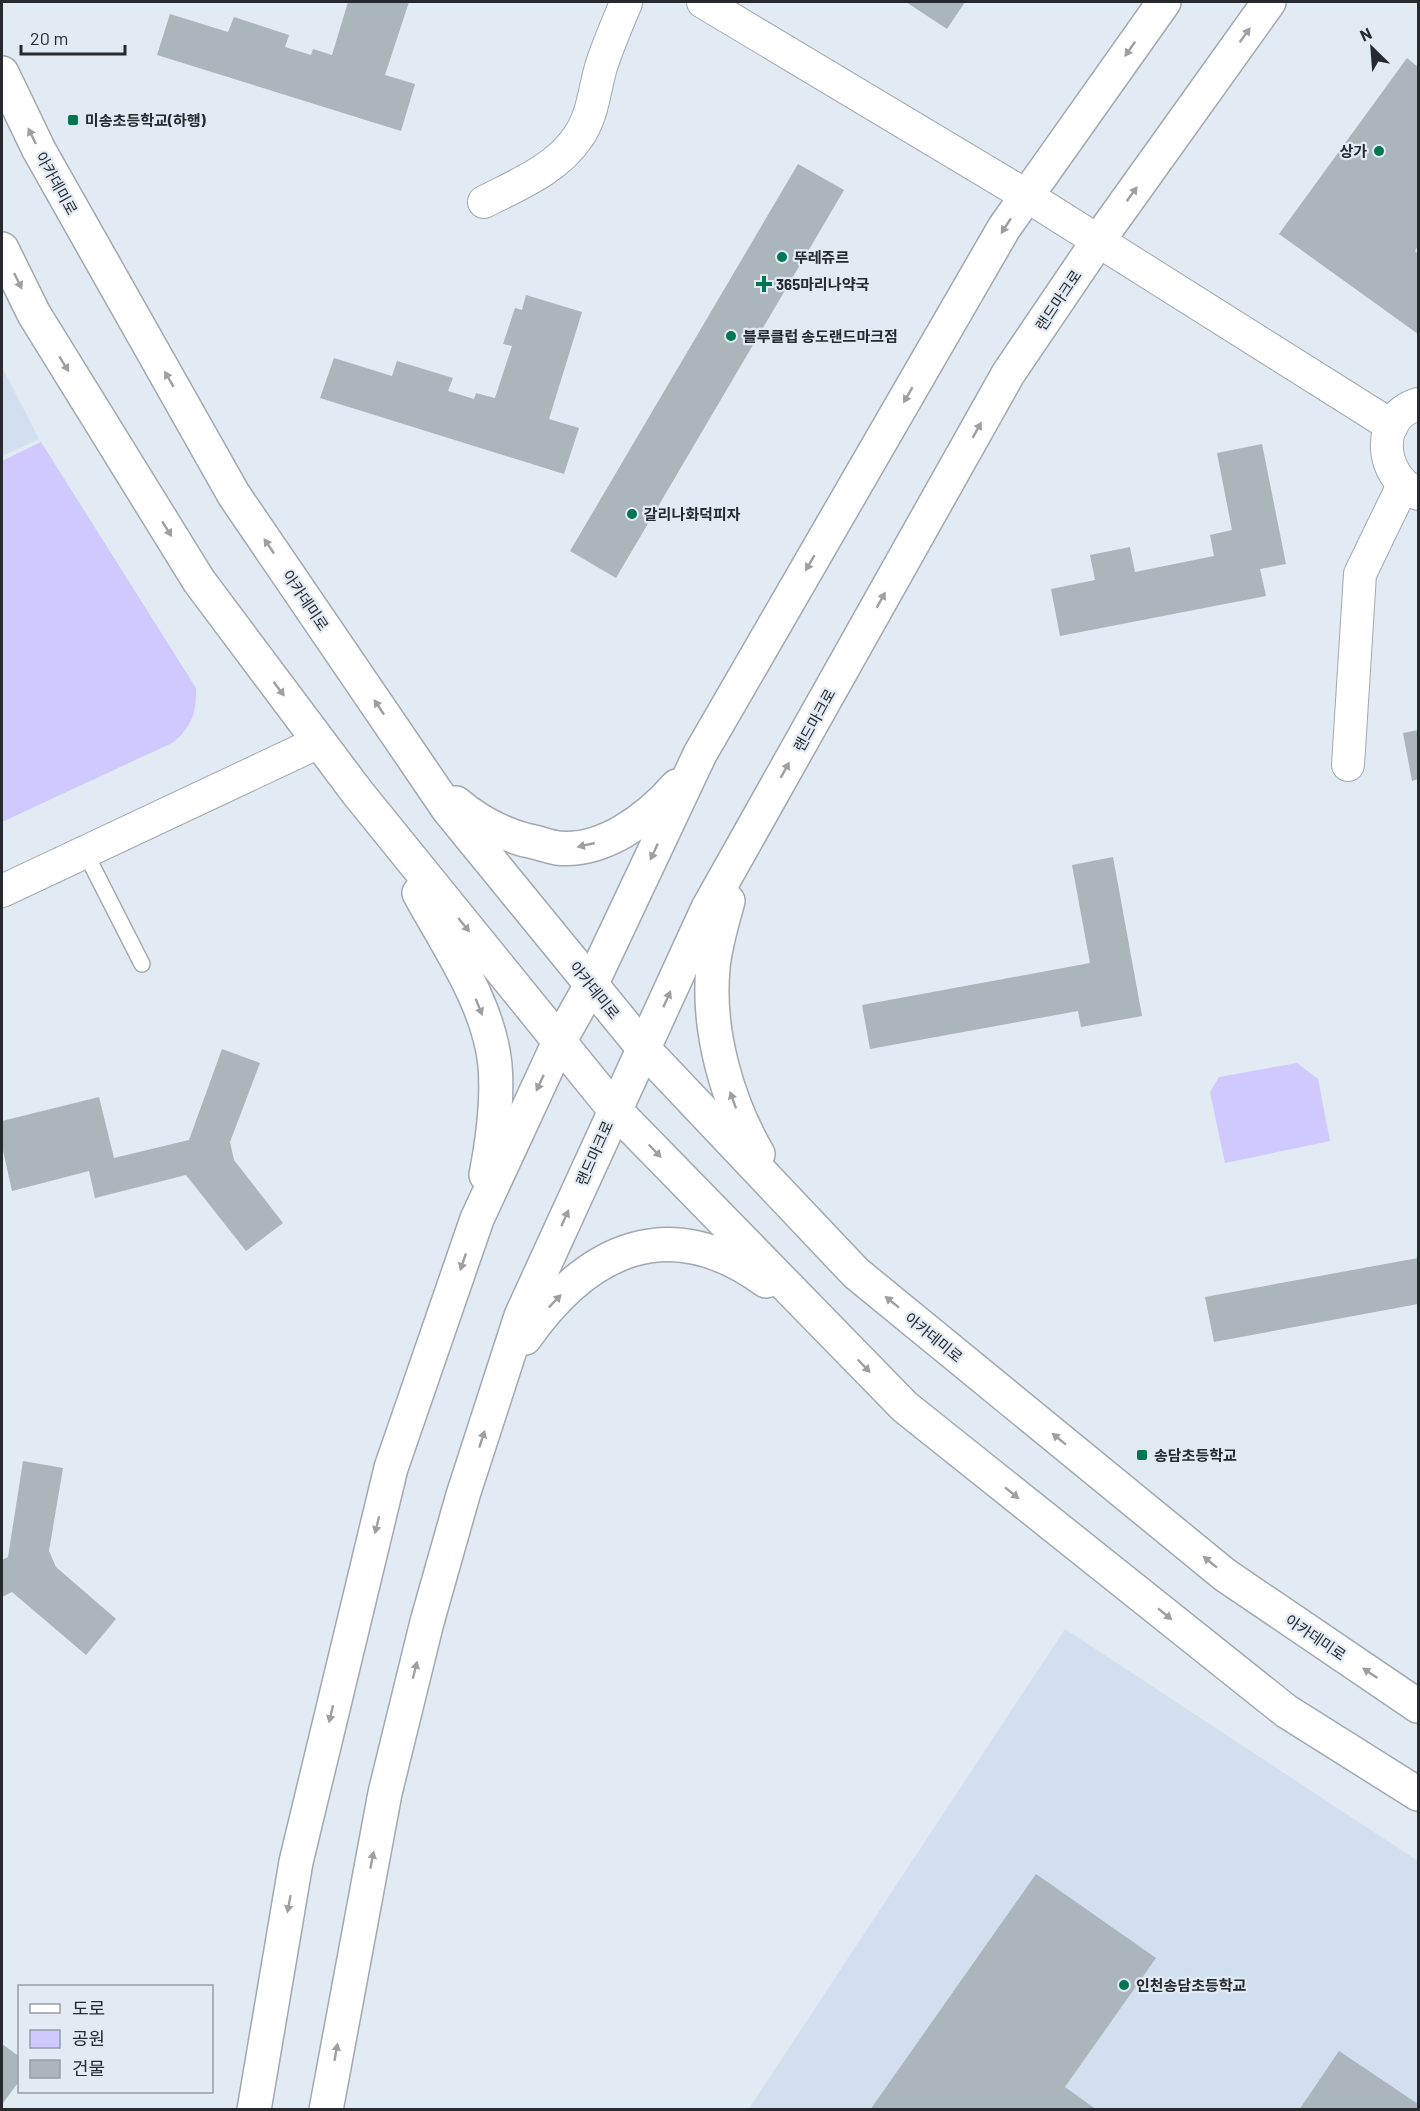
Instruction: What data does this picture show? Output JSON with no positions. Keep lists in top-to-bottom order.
{
  "streets": {
    "main road": ["아카데미로", "랜드마크로"]
  },
  "crossings": [
    ["아카데미로", "랜드마크로"]
  ],
  "places": {
    "transit": ["미송초등학교(하행)", "송담초등학교"],
    "other": [
      "상가",
      "뚜레쥬르",
      "블루클럽 송도랜드마크점",
      "갈리나화덕피자",
      "인천송담초등학교"
    ],
    "health": ["365마리나약국"]
  },
  "legend": ["도로", "공원", "건물"],
  "scale_bar": "20 m",
  "north": "top left"
}
